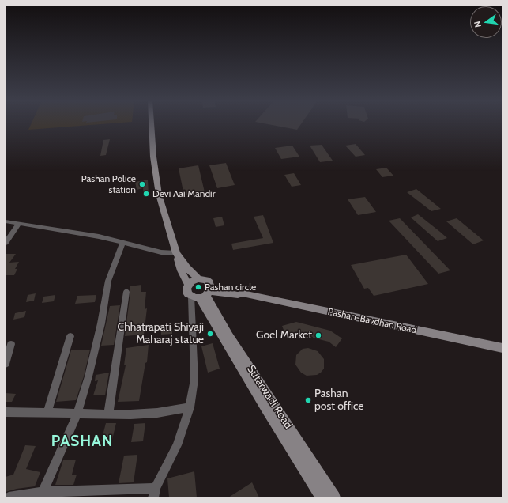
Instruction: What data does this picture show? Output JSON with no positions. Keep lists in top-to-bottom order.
{
  "streets": {
    "main road": ["Pashan-Bavdhan Road", "Sutarwadi Road"]
  },
  "crossings": [
    ["Pashan-Bavdhan Road", "Sutarwadi Road"]
  ],
  "districts": ["PASHAN"],
  "places": [
    "Pashan Police station",
    "Devi Aai Mandir",
    "Pashan circle",
    "Chhatrapati Shivaji Maharaj statue",
    "Goel Market",
    "Pashan post office"
  ],
  "north": "left"
}
